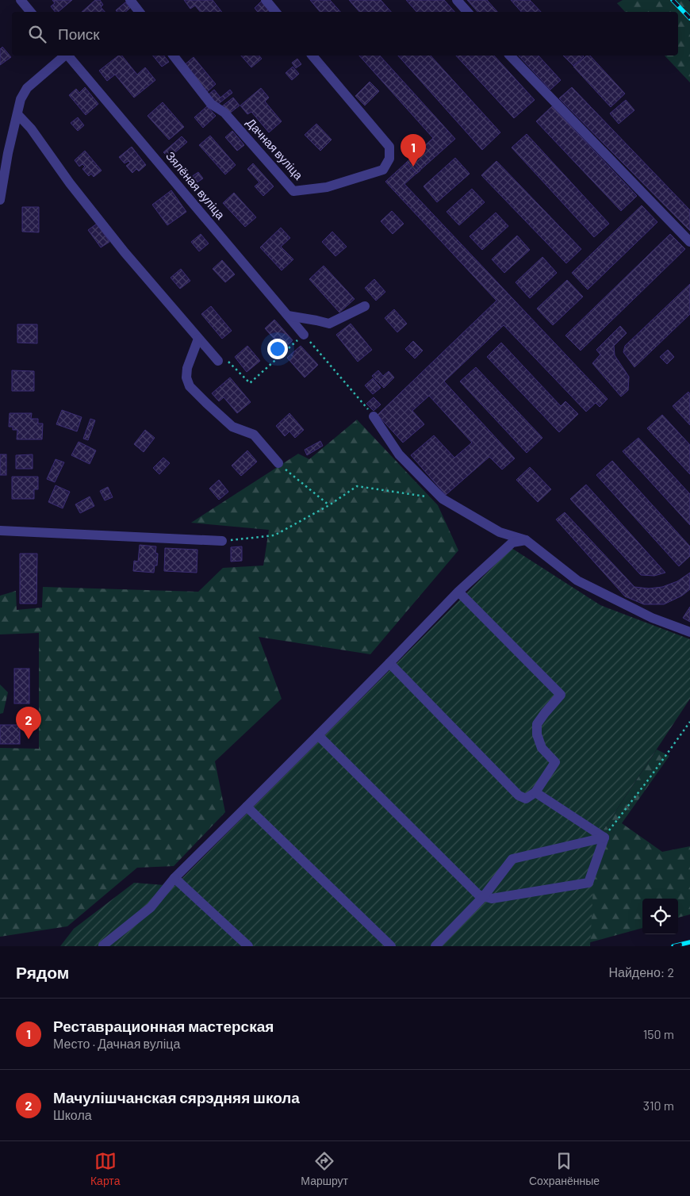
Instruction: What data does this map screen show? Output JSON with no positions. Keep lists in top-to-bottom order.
{
  "streets": {
    "street": ["Дачная вуліца", "Зялёная вуліца"]
  },
  "page": {
    "search": "Поиск",
    "pins": ["1", "2"],
    "heading": ["Рядом", "Найдено: 2"],
    "list": [
      {
        "mark": "1",
        "name": "Реставрационная мастерская",
        "note": "Место · Дачная вуліца",
        "value": "150 m"
      },
      {
        "mark": "2",
        "name": "Мачулішчанская сярэдняя школа",
        "note": "Школа",
        "value": "310 m"
      }
    ],
    "nav": ["Карта", "Маршрут", "Сохранённые"]
  }
}
